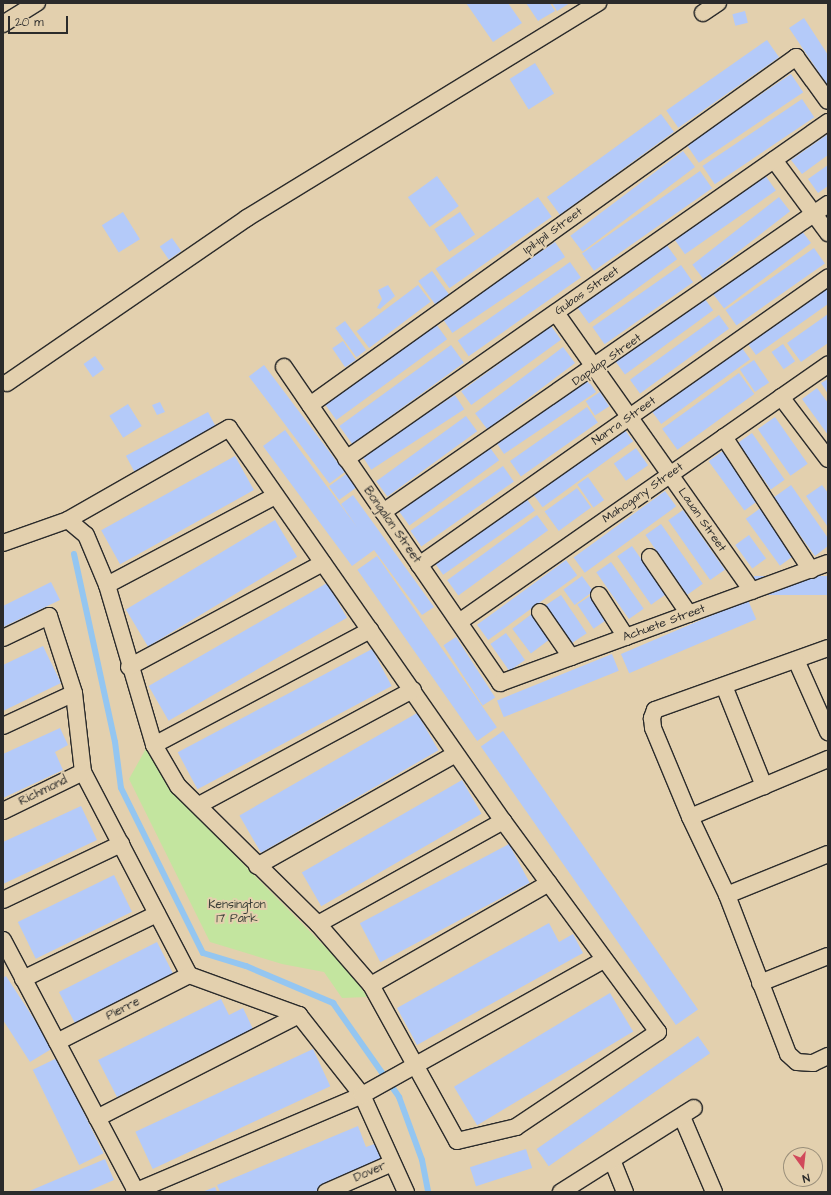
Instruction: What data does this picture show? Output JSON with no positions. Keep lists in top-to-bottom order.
{
  "streets": {
    "street": [
      "Ipil-Ipil Street",
      "Gubas Street",
      "Dapdap Street",
      "Narra Street",
      "Mahogany Street",
      "Lauan Street",
      "Bongalon Street",
      "Achuete Street",
      "Richmond",
      "Pierre",
      "Dover"
    ]
  },
  "crossings": [
    ["Ipil-Ipil Street", "Bongalon Street"],
    ["Gubas Street", "Lauan Street"],
    ["Gubas Street", "Bongalon Street"],
    ["Dapdap Street", "Lauan Street"],
    ["Dapdap Street", "Bongalon Street"],
    ["Narra Street", "Lauan Street"],
    ["Narra Street", "Bongalon Street"],
    ["Mahogany Street", "Lauan Street"],
    ["Mahogany Street", "Bongalon Street"],
    ["Lauan Street", "Achuete Street"],
    ["Bongalon Street", "Achuete Street"]
  ],
  "parks": ["Kensington 17 Park"],
  "scale_bar": "20 m",
  "north": "bottom"
}
